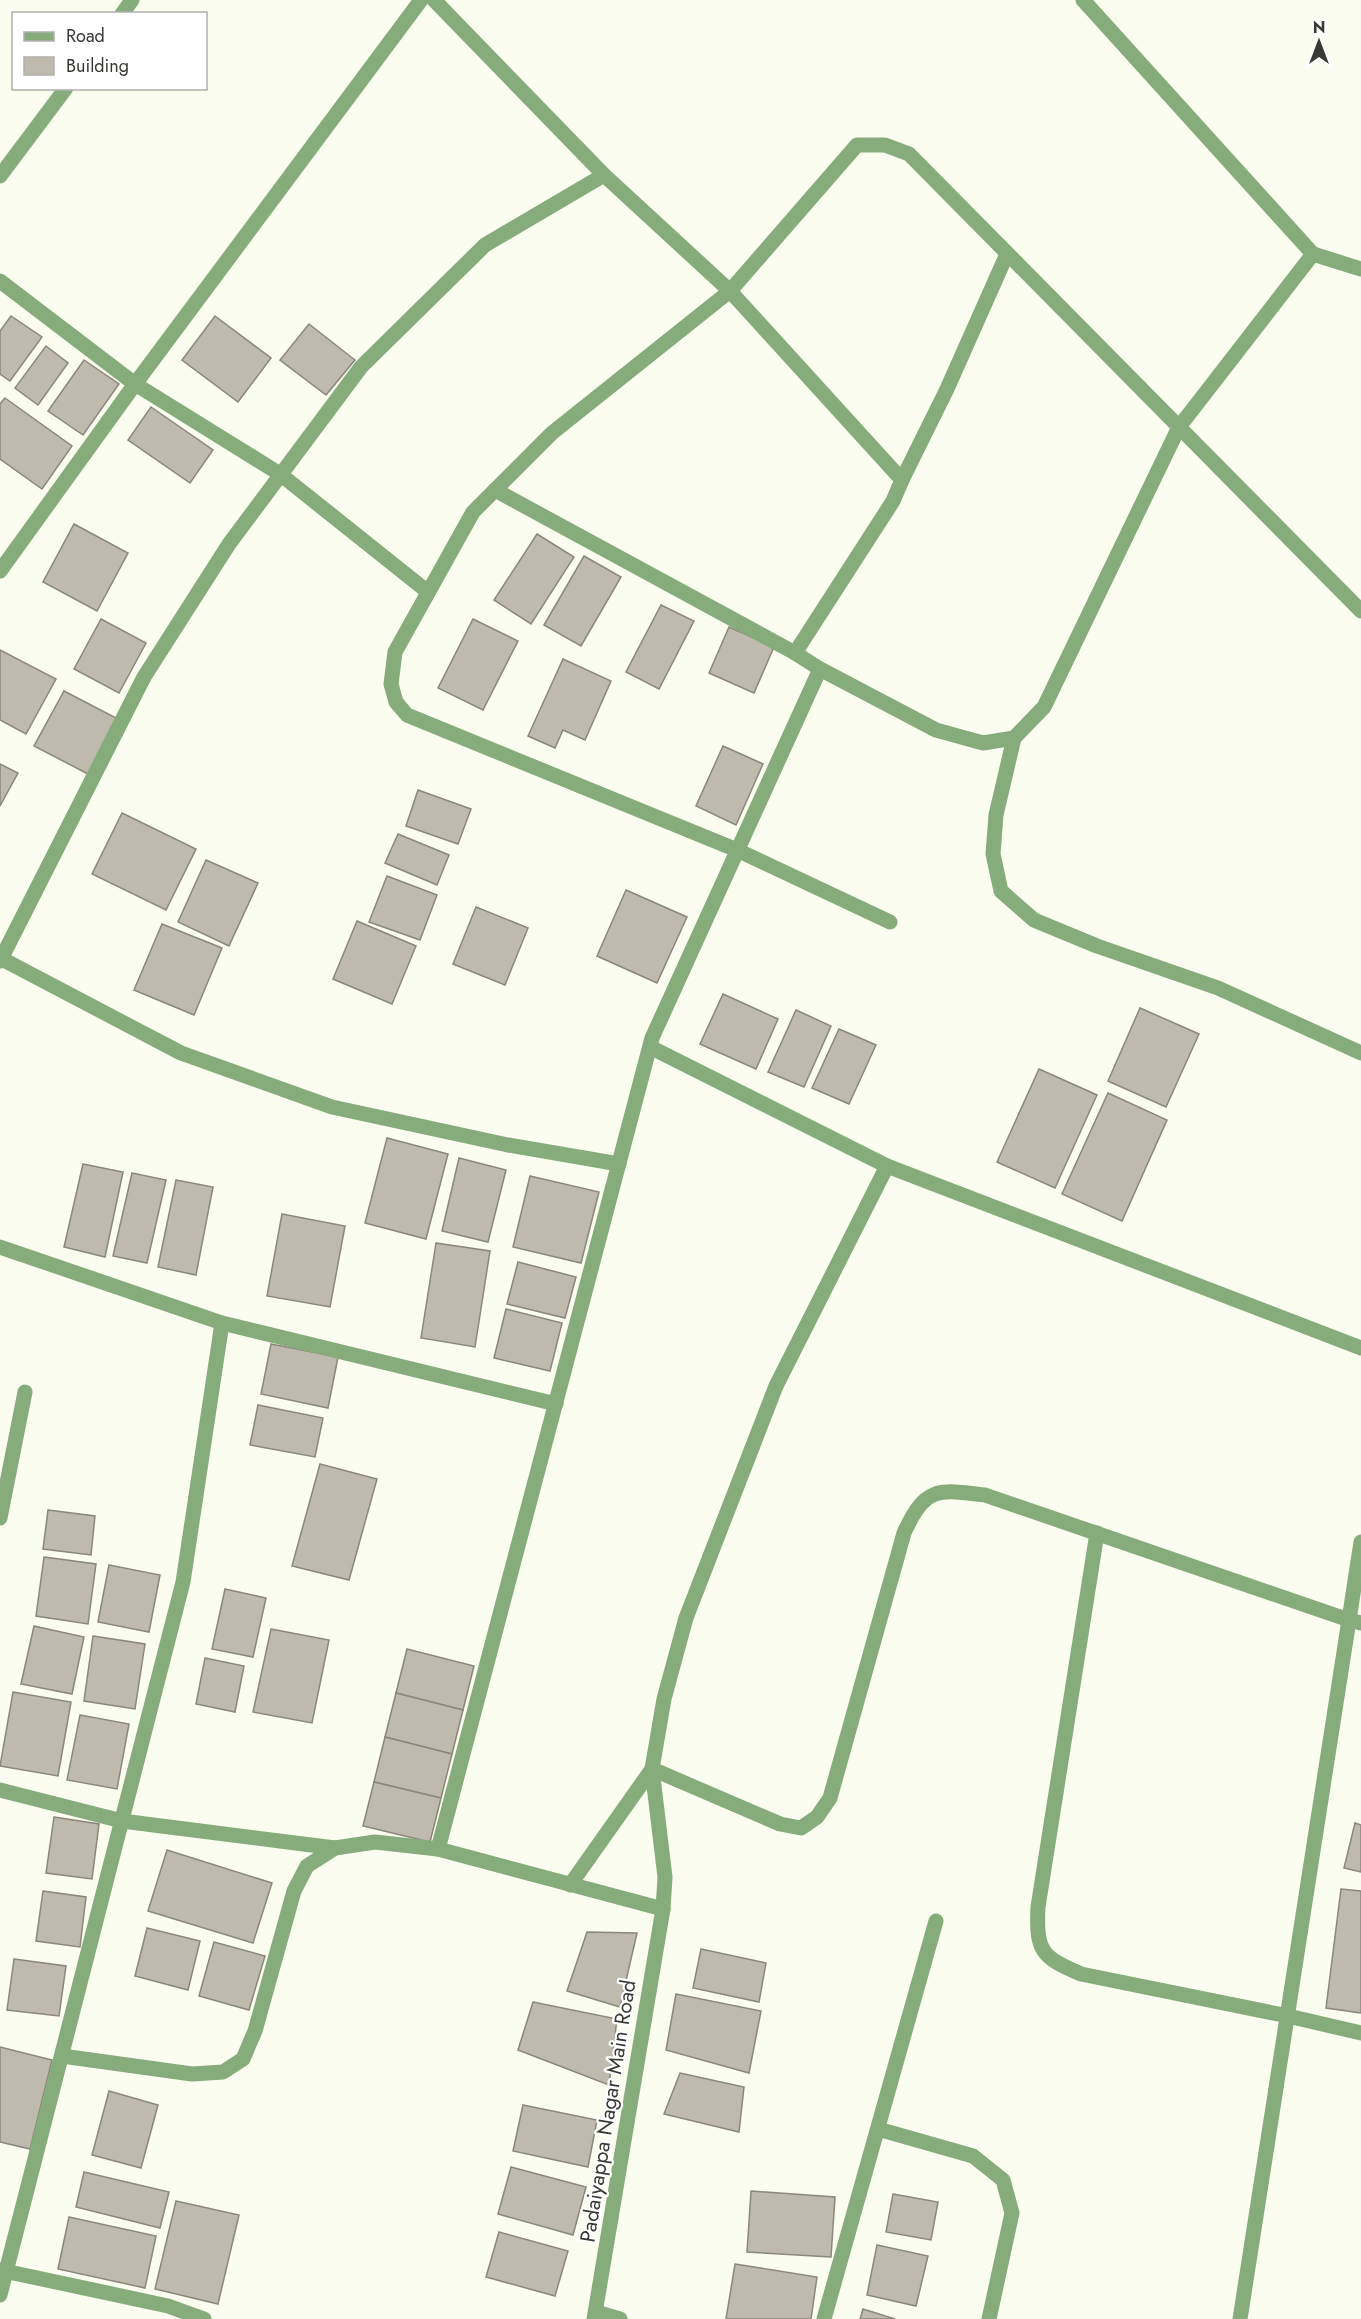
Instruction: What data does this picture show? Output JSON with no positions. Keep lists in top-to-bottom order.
{
  "streets": {
    "street": ["Padaiyappa Nagar Main Road"]
  },
  "legend": ["Road", "Building"],
  "north": "top"
}
